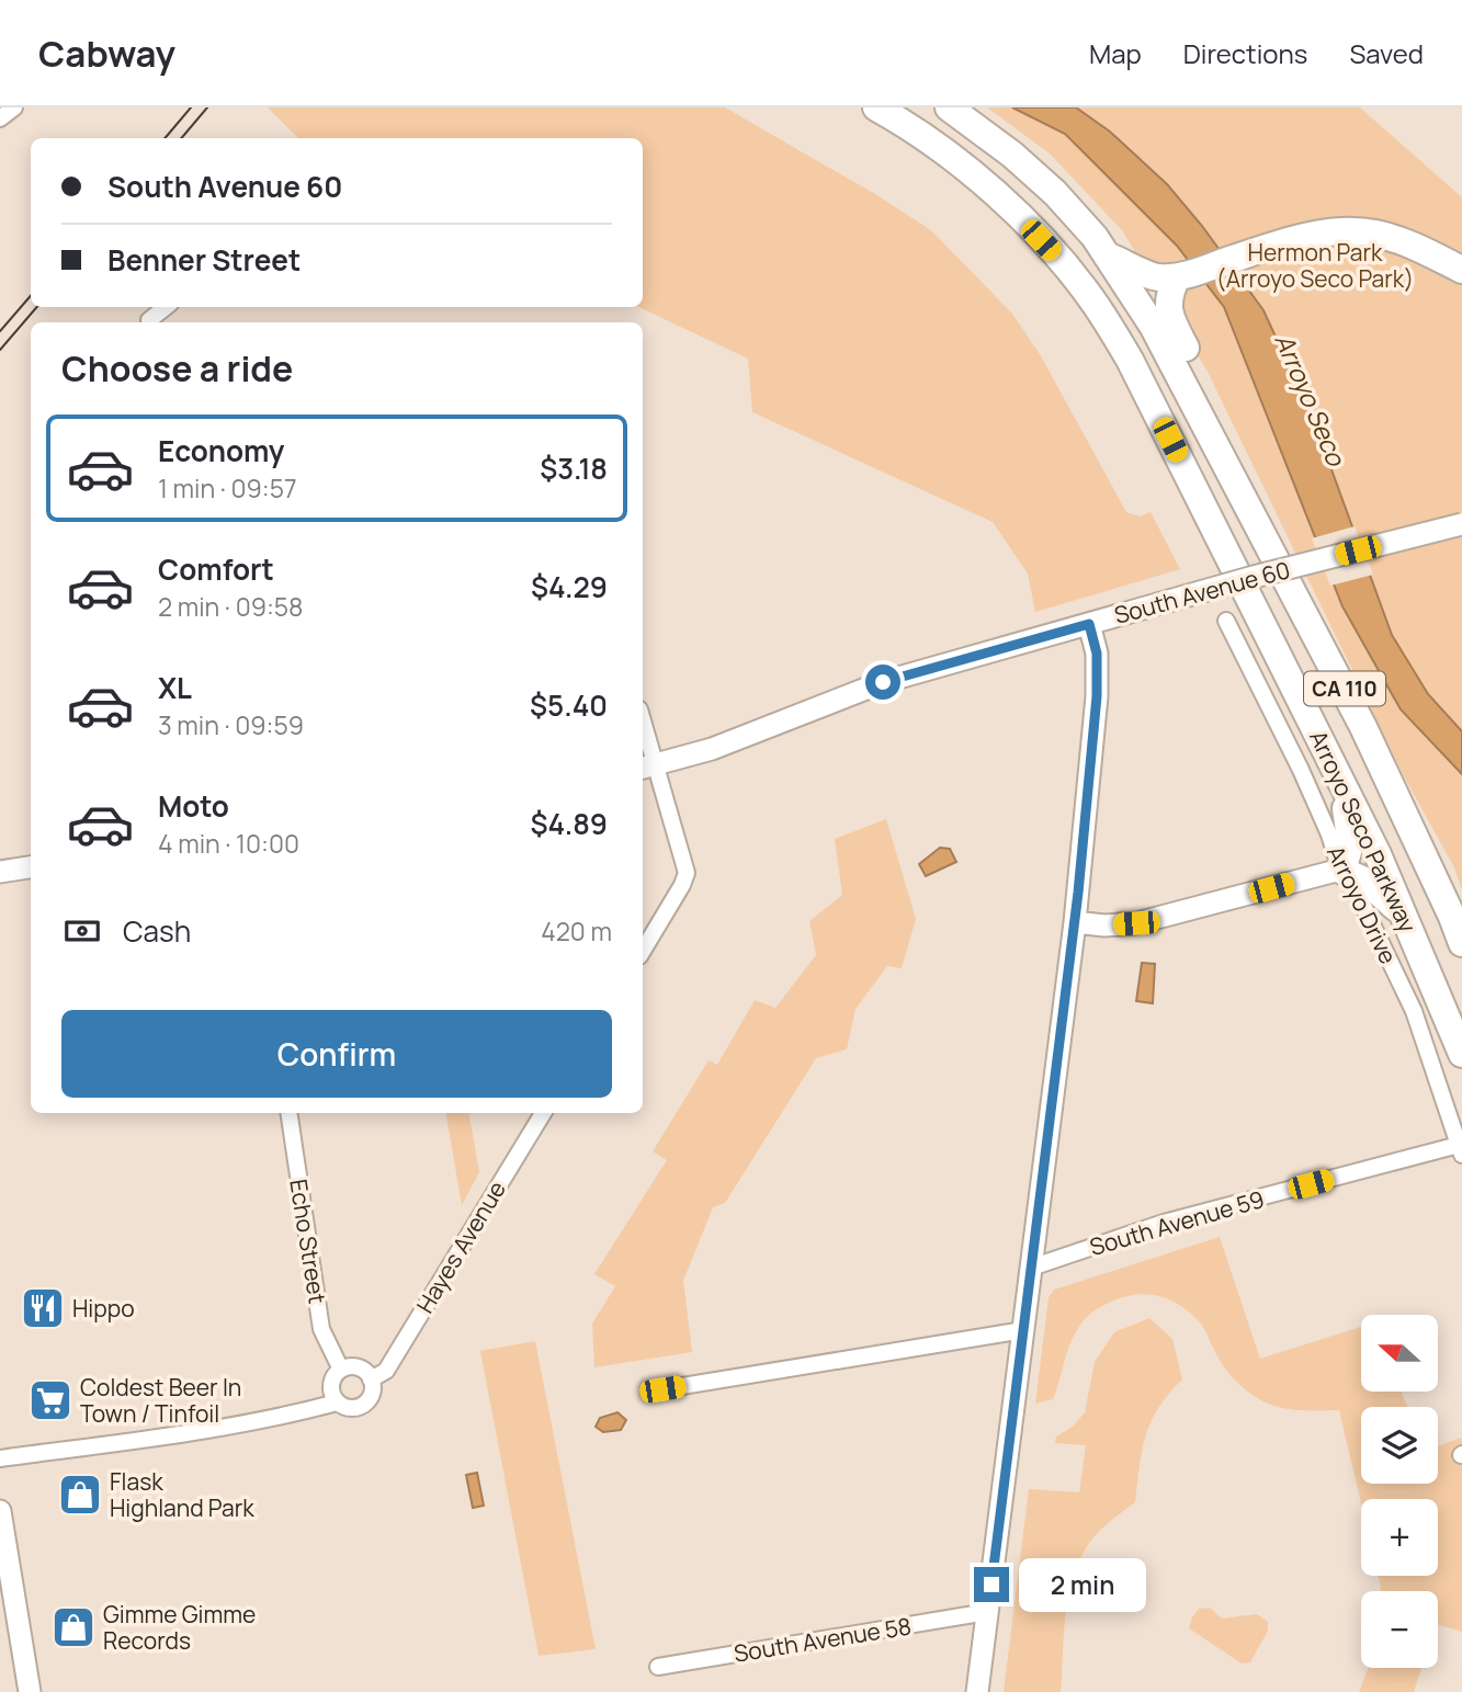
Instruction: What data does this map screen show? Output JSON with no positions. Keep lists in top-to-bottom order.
{
  "streets": {
    "highway": ["CA 110", "Arroyo Seco Parkway"],
    "street": [
      "South Avenue 60",
      "Arroyo Drive",
      "South Avenue 59",
      "Echo Street",
      "Hayes Avenue",
      "South Avenue 58"
    ]
  },
  "crossings": [
    ["Arroyo Drive", "South Avenue 59"],
    ["Echo Street", "Hayes Avenue"]
  ],
  "water": ["Arroyo Seco"],
  "parks": ["Hermon Park (Arroyo Seco Park)"],
  "places": {
    "restaurant": ["Hippo"],
    "supermarket": ["Coldest Beer In Town / Tinfoil"],
    "shop": ["Flask Highland Park", "Gimme Gimme Records"]
  },
  "north": "left",
  "page": {
    "header": "Cabway",
    "nav": ["Map", "Directions", "Saved"],
    "banner": ["South Avenue 60", "Benner Street"],
    "heading": "Choose a ride",
    "list": [
      {
        "name": "Economy",
        "note": "1 min · 09:57",
        "value": "$3.18"
      },
      {
        "name": "Comfort",
        "note": "2 min · 09:58",
        "value": "$4.29"
      },
      {
        "name": "XL",
        "note": "3 min · 09:59",
        "value": "$5.40"
      },
      {
        "name": "Moto",
        "note": "4 min · 10:00",
        "value": "$4.89"
      }
    ],
    "pay": ["Cash", "420 m"],
    "buttons": "Confirm",
    "map_buttons": ["+", "−"],
    "bubble": "2 min"
  }
}
